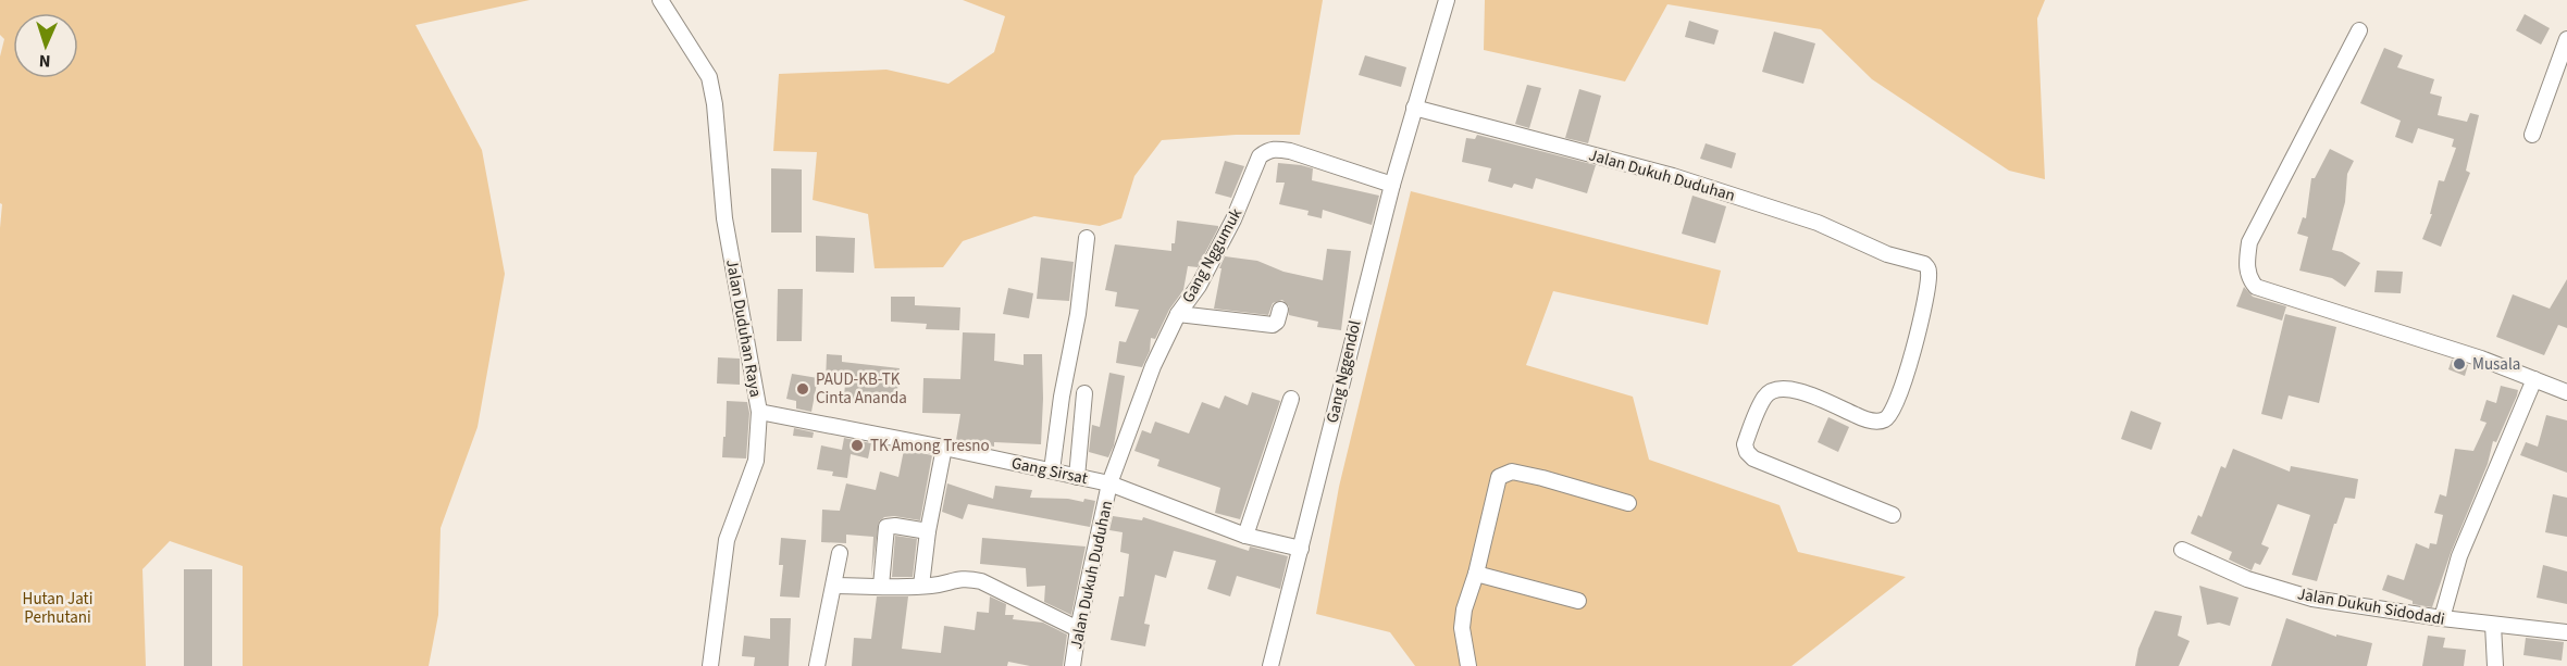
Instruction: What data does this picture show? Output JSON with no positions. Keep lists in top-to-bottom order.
{
  "streets": {
    "street": [
      "Jalan Dukuh Duduhan",
      "Gang Nggumuk",
      "Jalan Duduhan Raya",
      "Gang Nggendol",
      "Gang Sirsat",
      "Jalan Dukuh Sidodadi"
    ]
  },
  "crossings": [
    ["Jalan Dukuh Duduhan", "Gang Nggumuk"],
    ["Jalan Dukuh Duduhan", "Gang Nggendol"],
    ["Jalan Dukuh Duduhan", "Gang Sirsat"],
    ["Gang Nggumuk", "Gang Nggendol"],
    ["Gang Nggumuk", "Gang Sirsat"],
    ["Jalan Duduhan Raya", "Gang Sirsat"]
  ],
  "parks": ["Hutan Jati Perhutani"],
  "places": ["Musala", "PAUD-KB-TK Cinta Ananda", "TK Among Tresno"],
  "north": "bottom"
}
